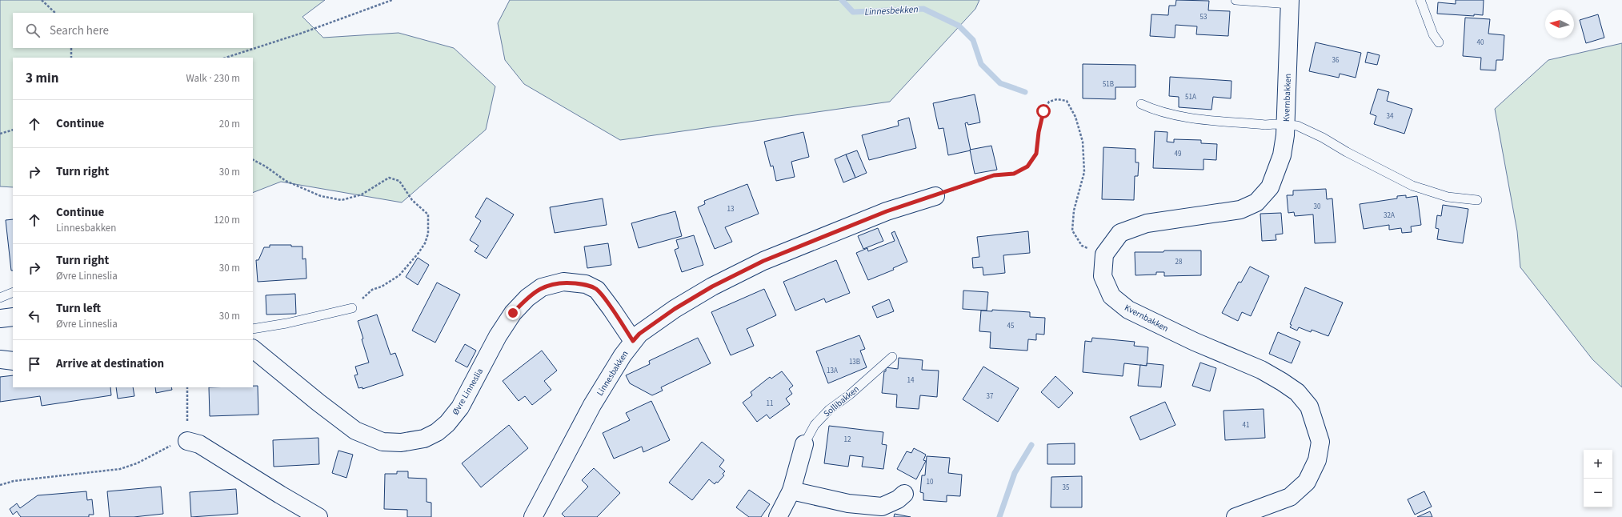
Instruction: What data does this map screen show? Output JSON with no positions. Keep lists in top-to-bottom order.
{
  "streets": {
    "street": [
      "Kvernbakken",
      "Linnesbakken",
      "Øvre Linneslia",
      "Sollibakken"
    ]
  },
  "crossings": [
    ["Linnesbakken", "Øvre Linneslia"]
  ],
  "water": ["Linnesbekken"],
  "house_numbers": [
    "53",
    "40",
    "36",
    "51B",
    "51A",
    "34",
    "49",
    "30",
    "13",
    "32A",
    "28",
    "45",
    "13B",
    "13A",
    "14",
    "37",
    "11",
    "41",
    "12",
    "10",
    "35"
  ],
  "north": "left",
  "page": {
    "search": "Search here",
    "heading": ["3 min", "Walk · 230 m"],
    "list": [
      ["Continue", "20 m"],
      ["Turn right", "30 m"],
      ["Continue", "Linnesbakken", "120 m"],
      ["Turn right", "Øvre Linneslia", "30 m"],
      ["Turn left", "Øvre Linneslia", "30 m"],
      "Arrive at destination"
    ],
    "map_buttons": ["+", "−"]
  }
}
